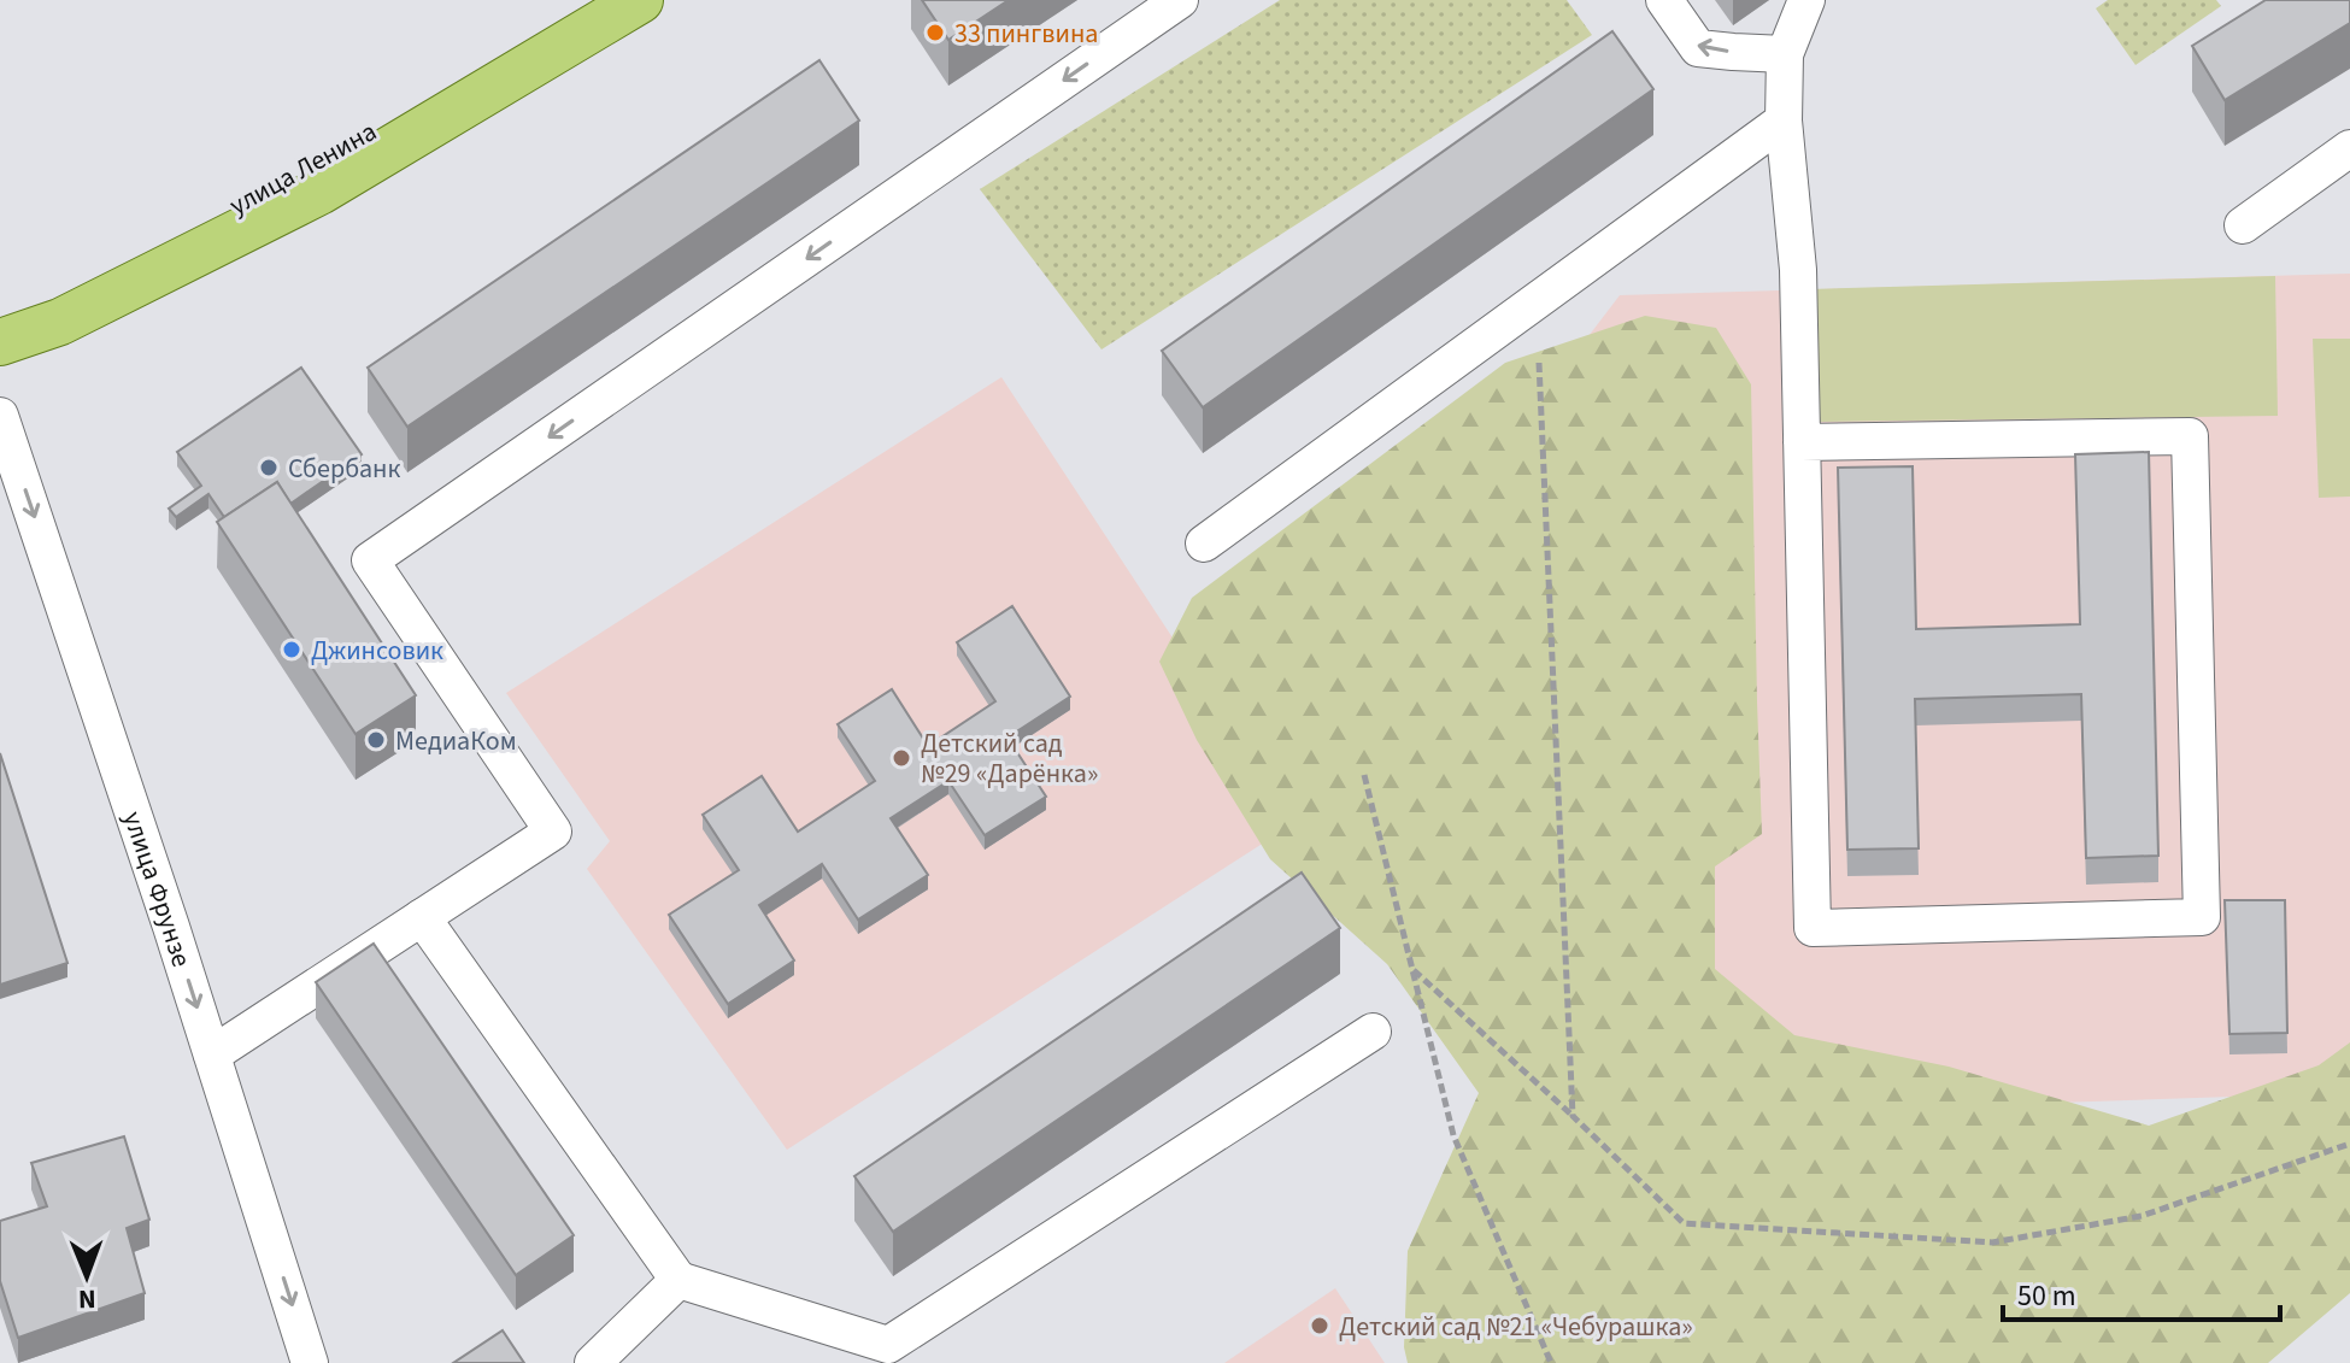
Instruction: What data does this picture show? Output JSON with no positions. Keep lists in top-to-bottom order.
{
  "streets": {
    "main road": ["улица Ленина"],
    "street": ["улица Фрунзе"]
  },
  "one_way": ["улица Фрунзе"],
  "places": [
    "33 пингвина",
    "Сбербанк",
    "Джинсовик",
    "МедиаКом",
    "Детский сад №29 «Дарёнка»",
    "Детский сад №21 «Чебурашка»"
  ],
  "scale_bar": "50 m",
  "north": "bottom"
}
